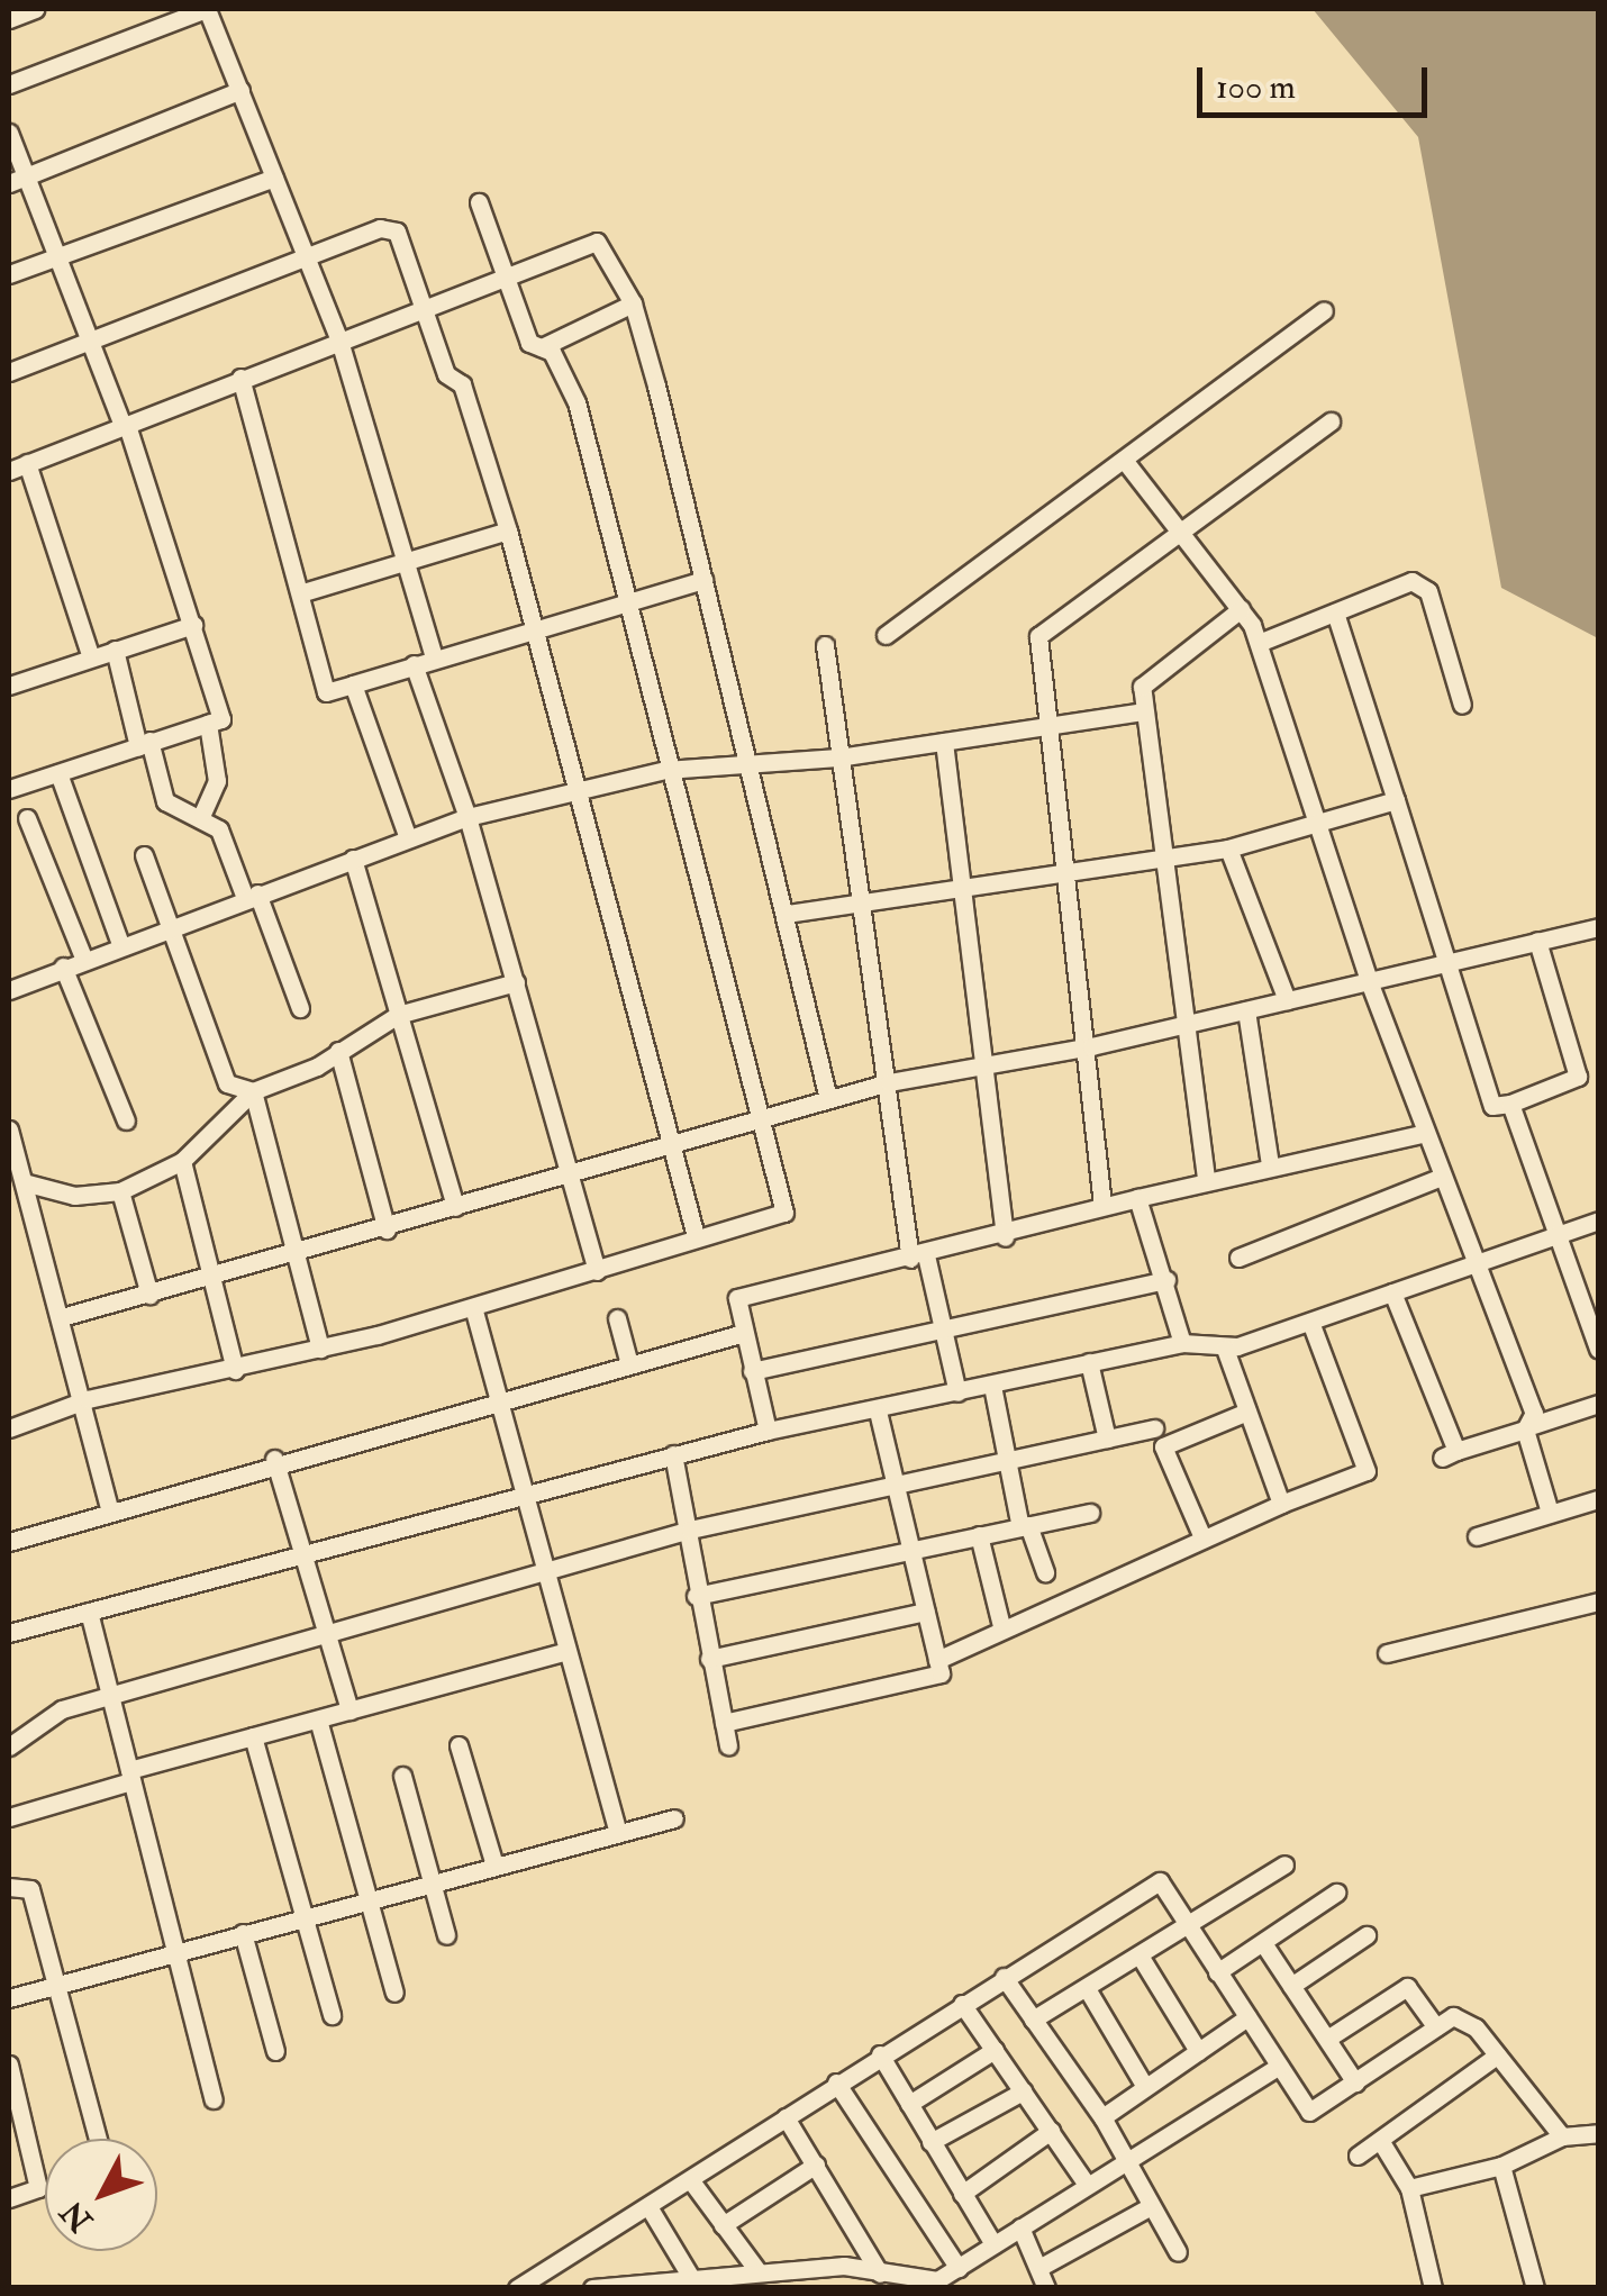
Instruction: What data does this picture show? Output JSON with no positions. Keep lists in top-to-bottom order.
{
  "scale_bar": "100 m",
  "north": "bottom left"
}
